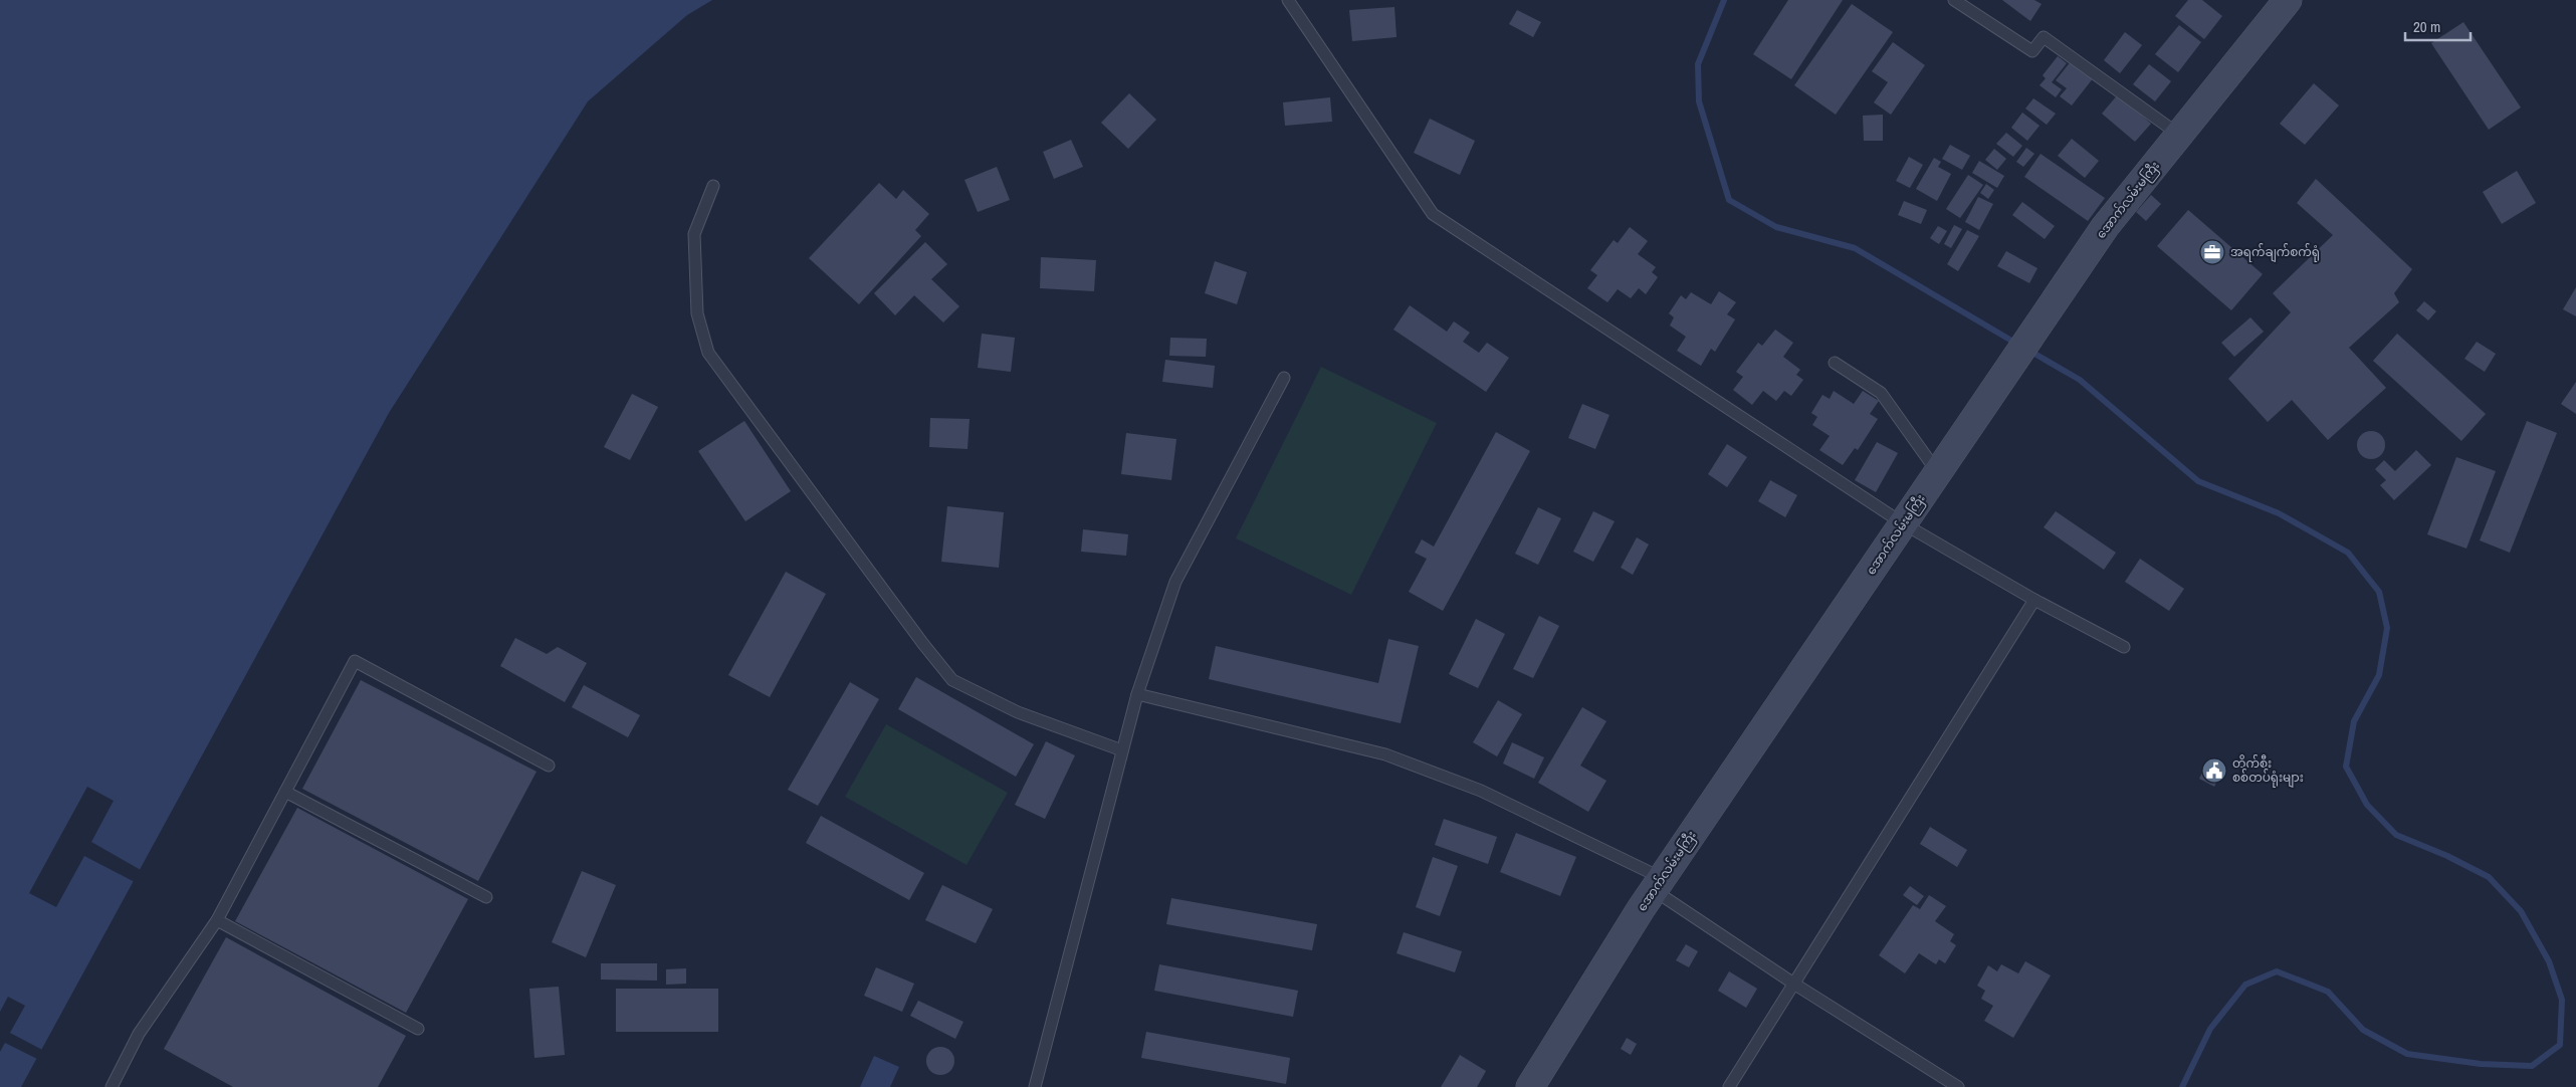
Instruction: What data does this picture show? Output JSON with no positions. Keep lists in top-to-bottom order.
{
  "streets": {
    "main road": ["အောက်လမ်းမကြီး"]
  },
  "places": {
    "office": ["အရက်ချက်စက်ရုံ"],
    "public building": ["တိုက်စီး စစ်တပ်ရုံးများ"]
  },
  "scale_bar": "20 m"
}
